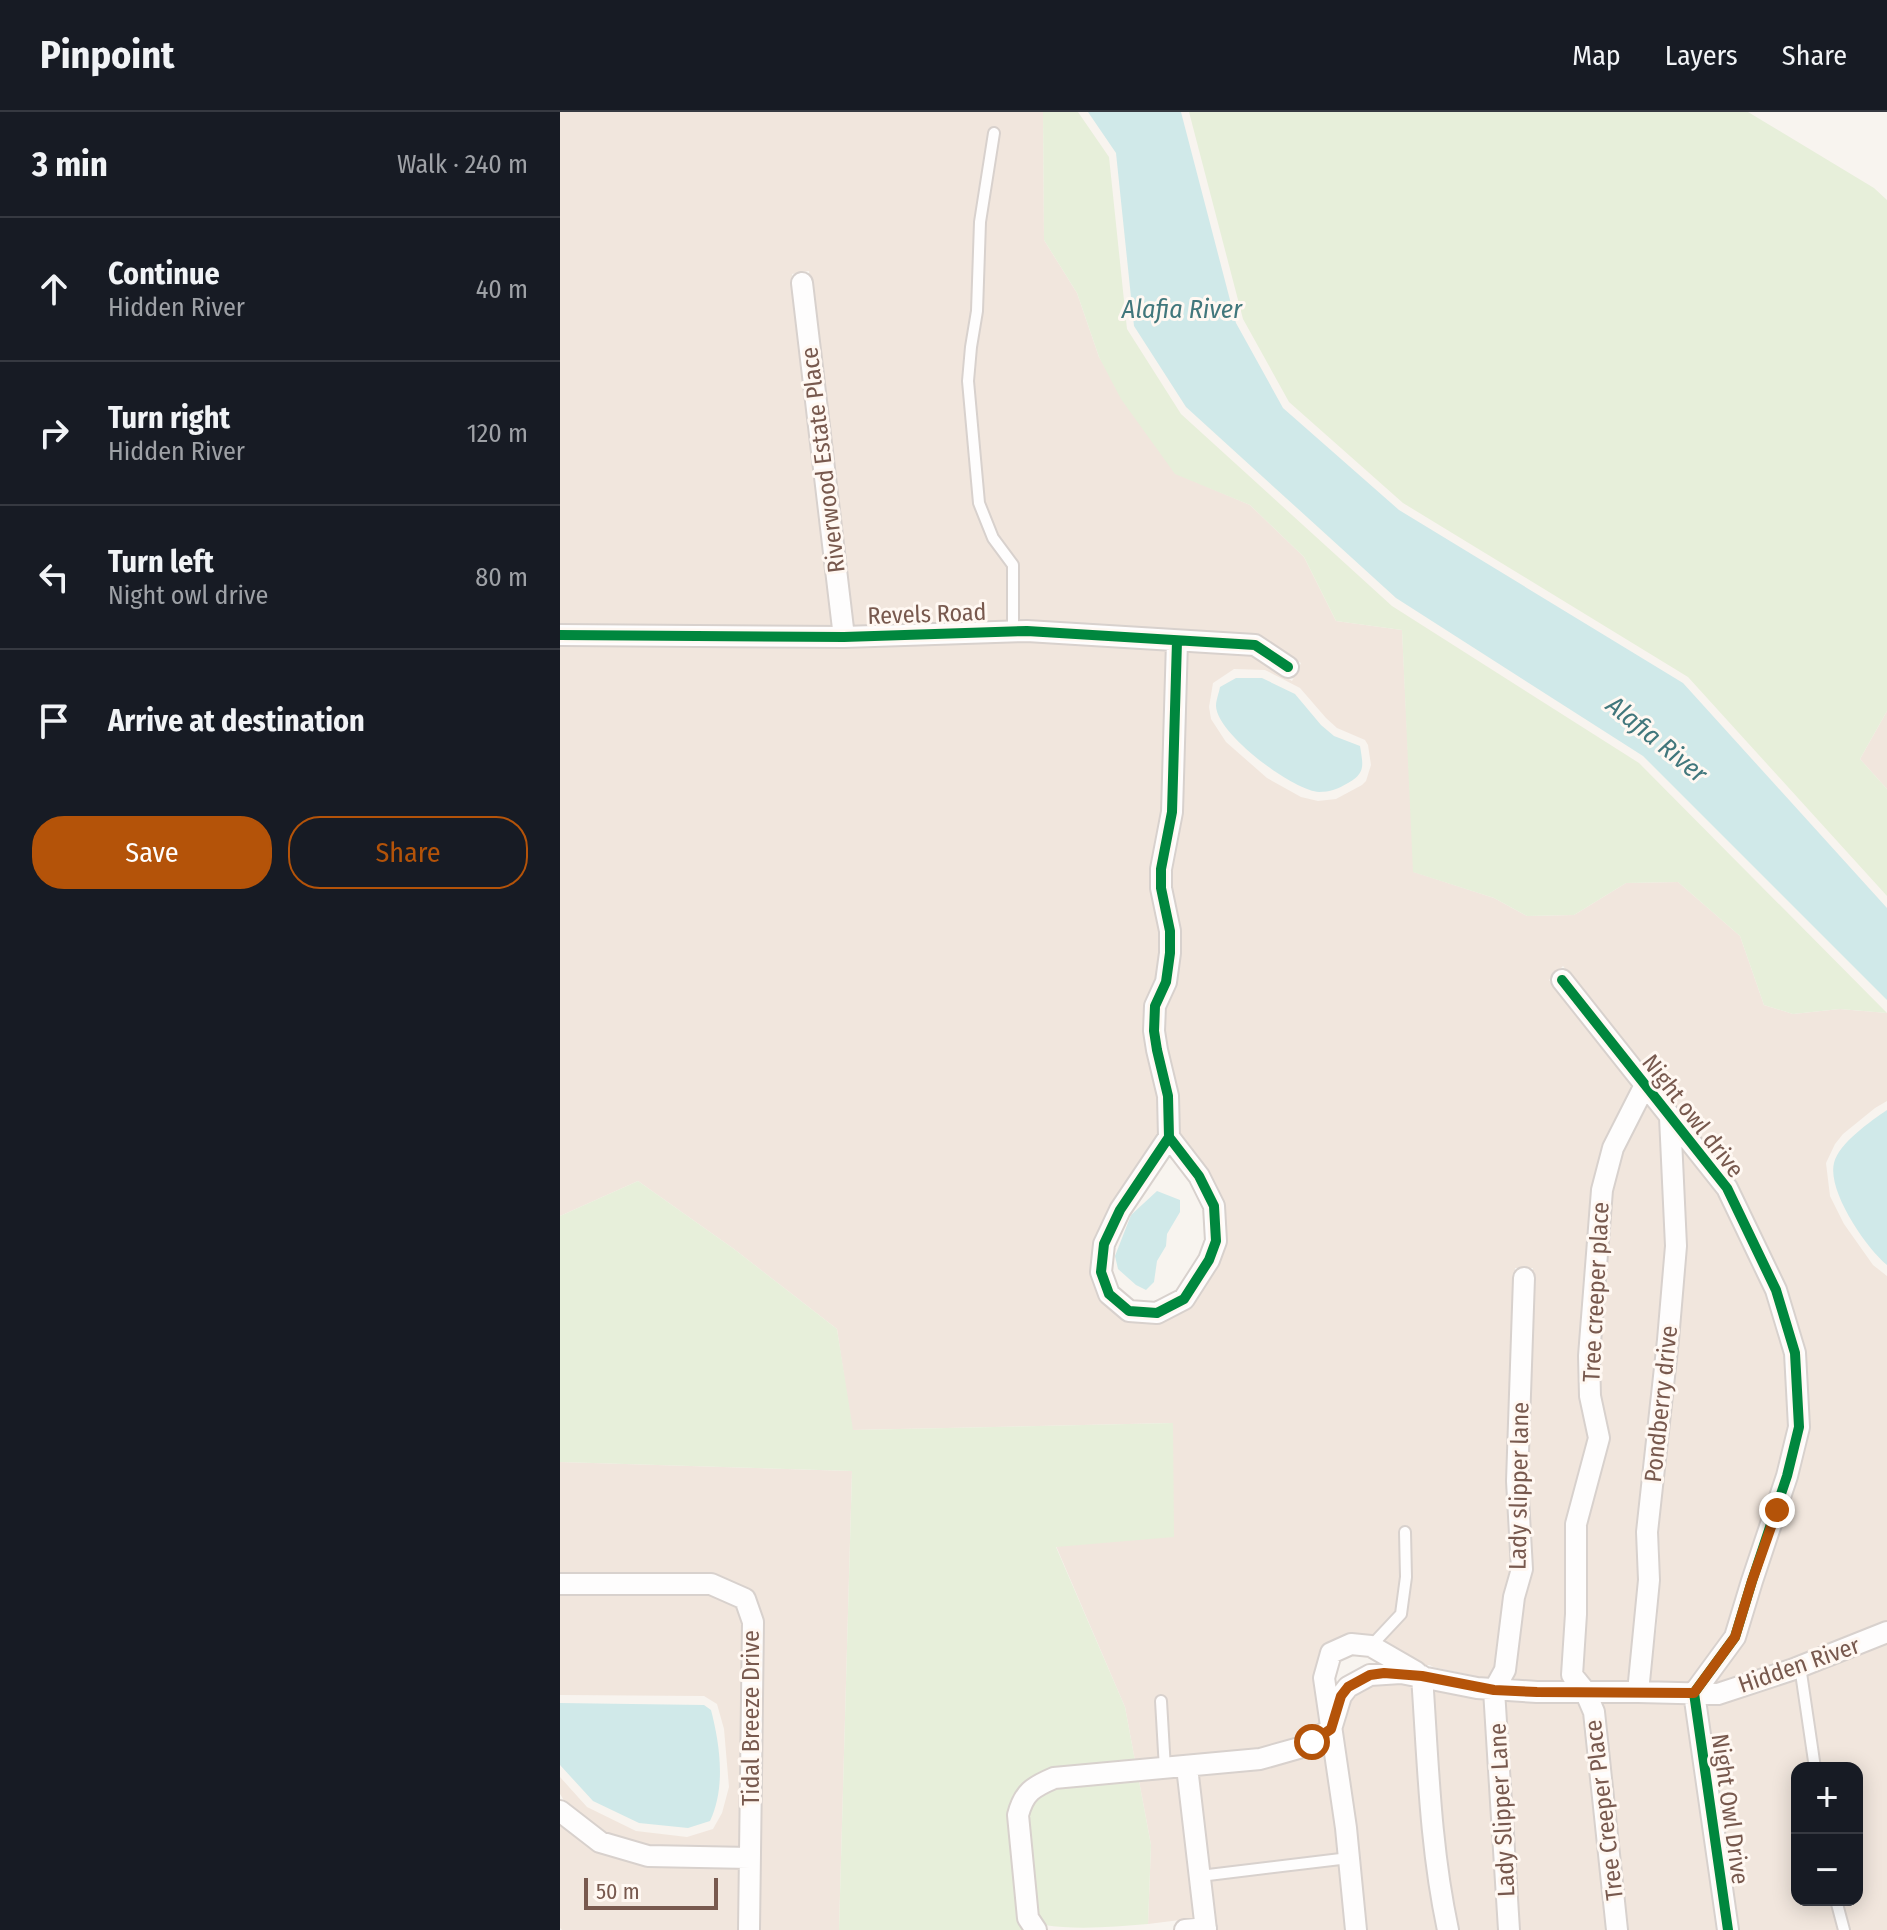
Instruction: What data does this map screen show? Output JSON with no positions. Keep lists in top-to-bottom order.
{
  "streets": {
    "street": [
      "Riverwood Estate Place",
      "Revels Road",
      "Night owl drive",
      "Tree creeper place",
      "Pondberry drive",
      "Lady slipper lane",
      "Hidden River",
      "Tidal Breeze Drive",
      "Night Owl Drive",
      "Lady Slipper Lane",
      "Tree Creeper Place"
    ]
  },
  "crossings": [
    ["Riverwood Estate Place", "Revels Road"],
    ["Night owl drive", "Tree creeper place"],
    ["Night owl drive", "Pondberry drive"],
    ["Night owl drive", "Hidden River"],
    ["Night owl drive", "Night Owl Drive"],
    ["Tree creeper place", "Hidden River"],
    ["Tree creeper place", "Tree Creeper Place"],
    ["Pondberry drive", "Hidden River"],
    ["Lady slipper lane", "Hidden River"],
    ["Lady slipper lane", "Lady Slipper Lane"],
    ["Hidden River", "Night Owl Drive"],
    ["Hidden River", "Lady Slipper Lane"],
    ["Hidden River", "Tree Creeper Place"]
  ],
  "water": ["Alafia River"],
  "scale_bar": "50 m",
  "page": {
    "header": "Pinpoint",
    "nav": ["Map", "Layers", "Share"],
    "heading": ["3 min", "Walk · 240 m"],
    "list": [
      ["Continue", "Hidden River", "40 m"],
      ["Turn right", "Hidden River", "120 m"],
      ["Turn left", "Night owl drive", "80 m"],
      "Arrive at destination"
    ],
    "buttons": ["Save", "Share"],
    "map_buttons": ["+", "−"],
    "scale": "50 m"
  }
}
